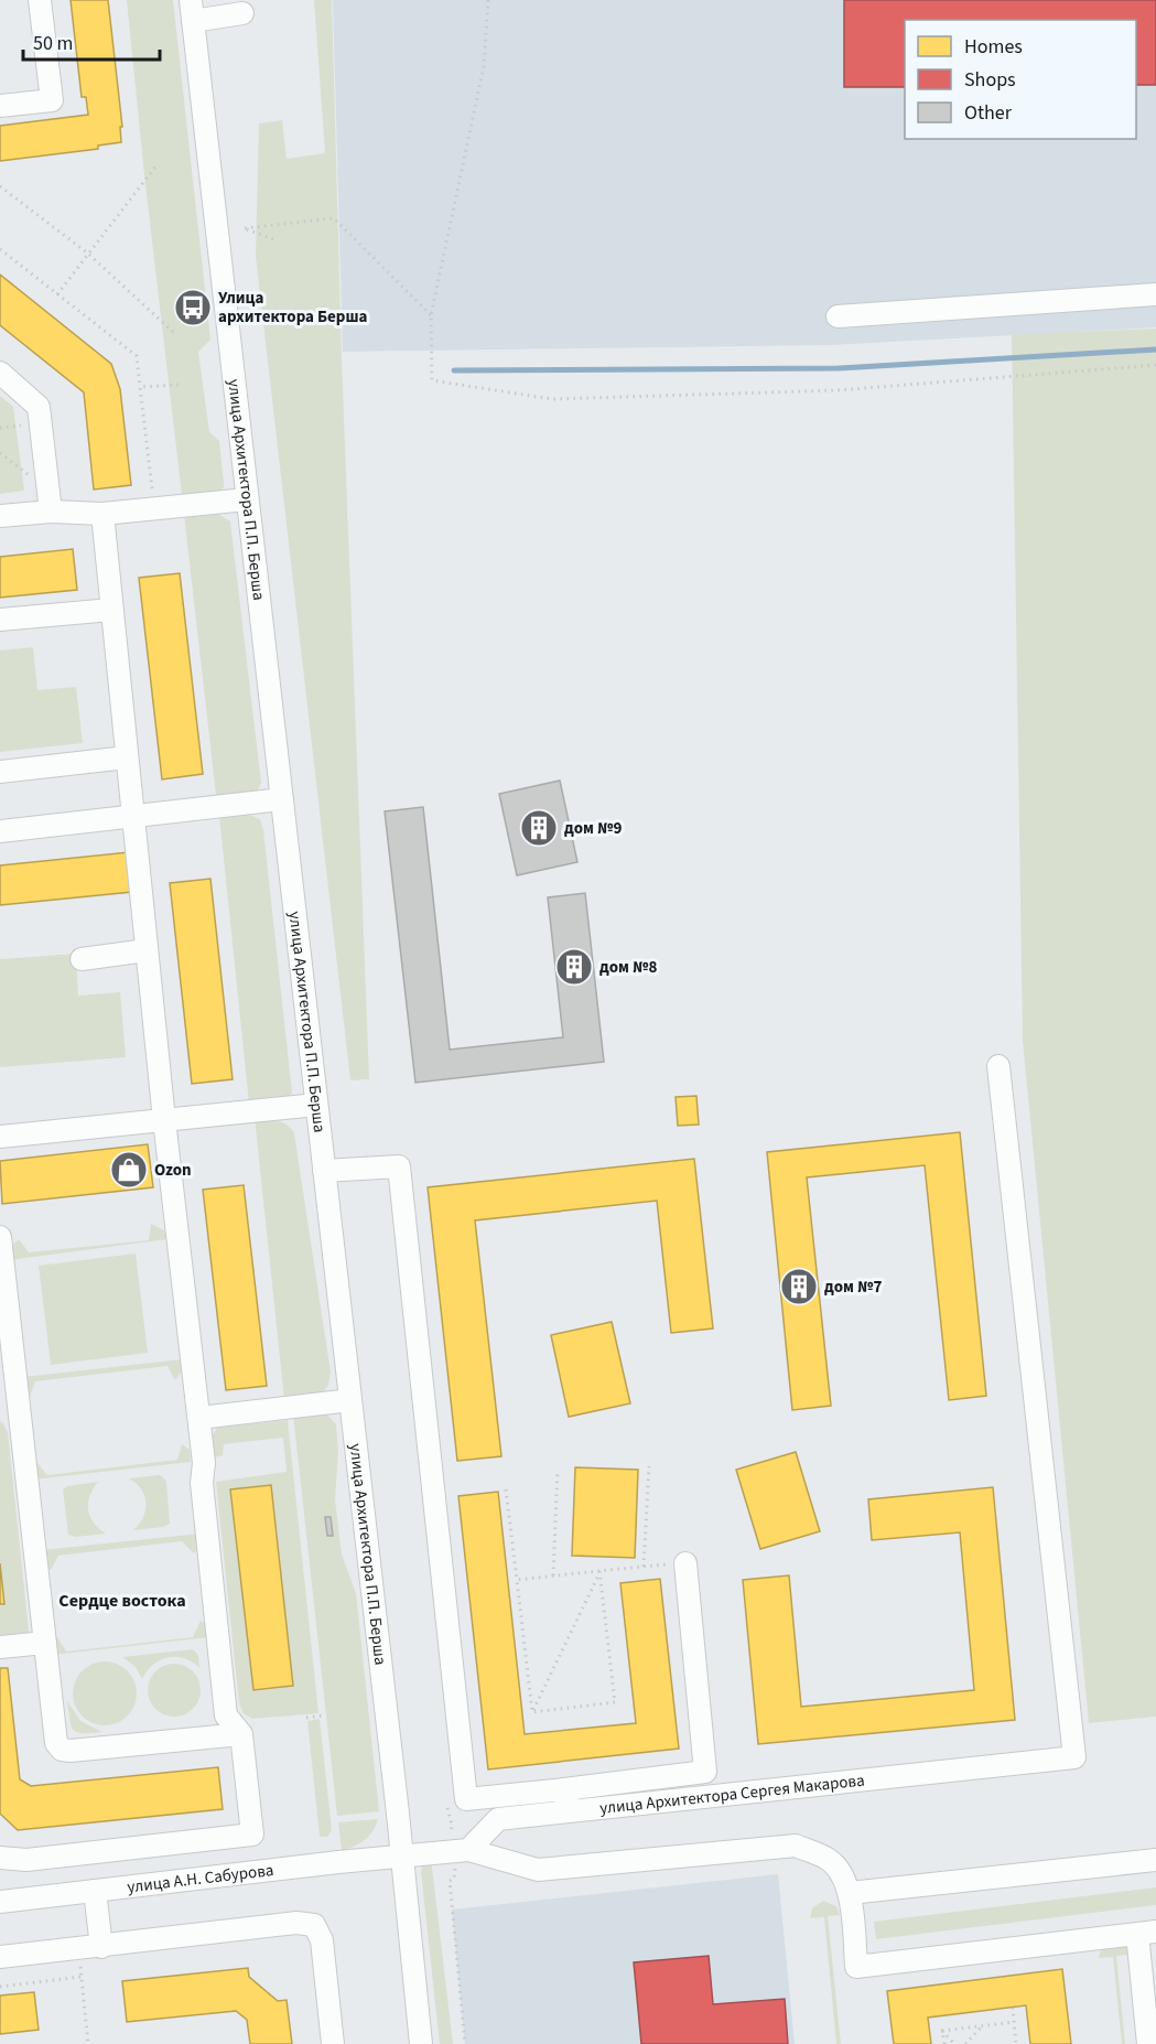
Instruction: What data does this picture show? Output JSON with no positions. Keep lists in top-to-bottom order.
{
  "streets": {
    "street": ["улица Архитектора П.П. Берша", "улица Архитектора Сергея Макарова", "улица А.Н. Сабурова"]
  },
  "crossings": [
    ["улица Архитектора П.П. Берша", "улица А.Н. Сабурова"]
  ],
  "districts": ["Сердце востока"],
  "places": {
    "bus stop": ["Улица архитектора Берша"],
    "building": ["дом №9", "дом №8", "дом №7"],
    "shop": ["Ozon"]
  },
  "legend": ["Homes", "Shops", "Other"],
  "scale_bar": "50 m"
}
